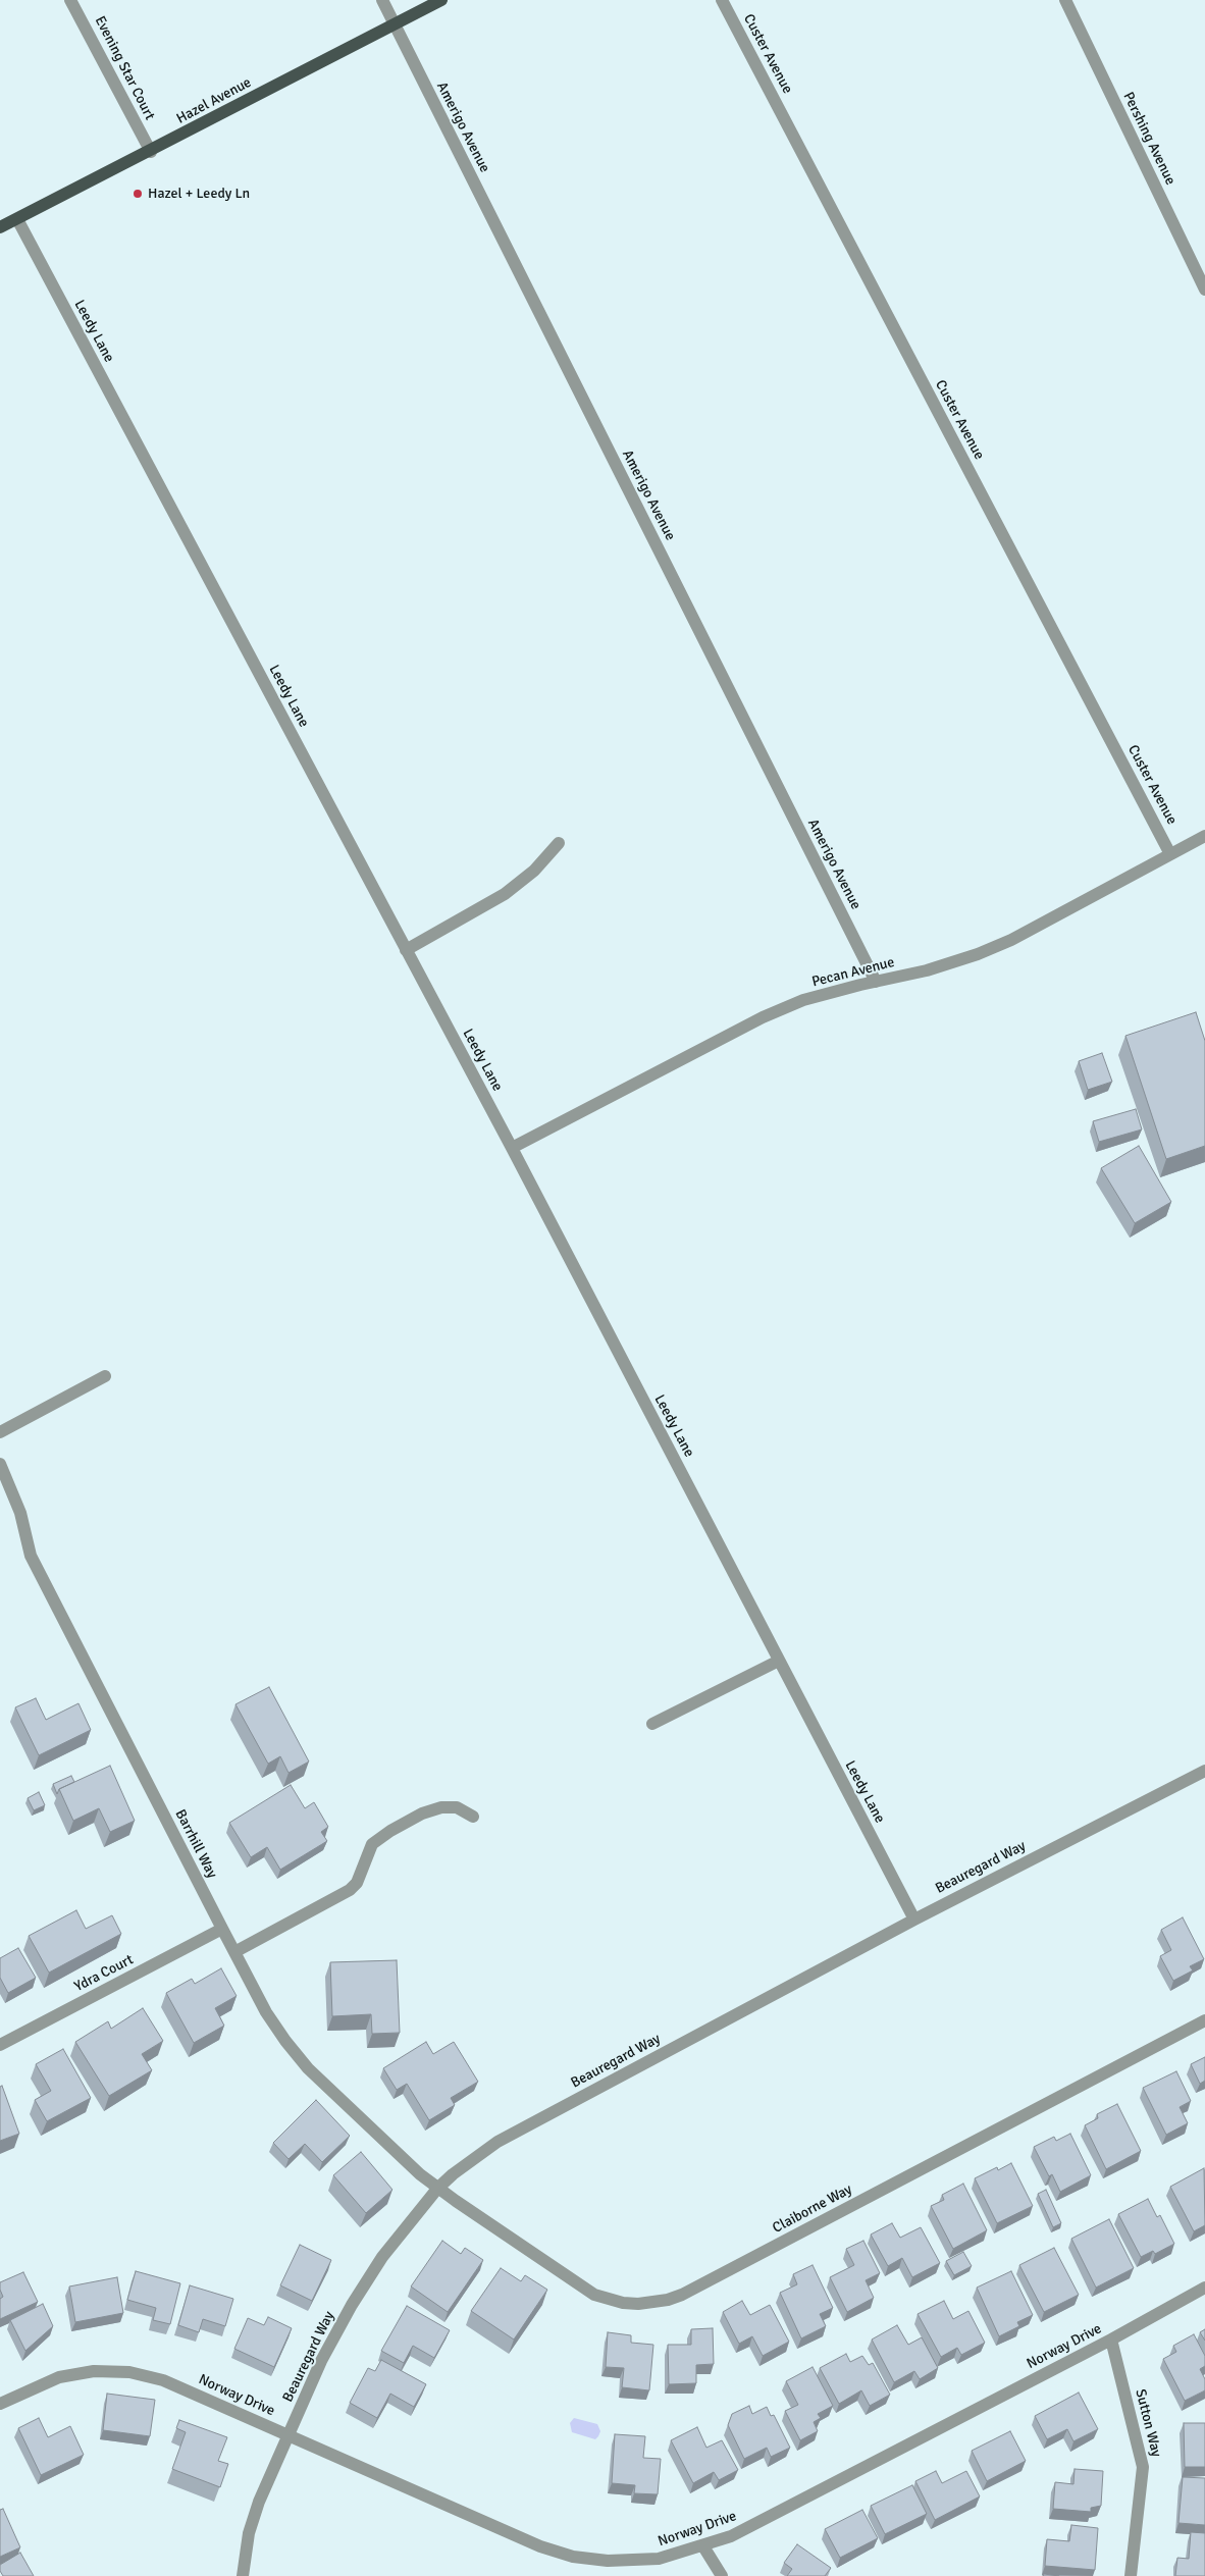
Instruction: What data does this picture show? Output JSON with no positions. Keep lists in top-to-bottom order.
{
  "streets": {
    "main road": ["Hazel Avenue"],
    "street": [
      "Custer Avenue",
      "Evening Star Court",
      "Amerigo Avenue",
      "Pershing Avenue",
      "Leedy Lane",
      "Pecan Avenue",
      "Barrhill Way",
      "Beauregard Way",
      "Ydra Court",
      "Claiborne Way",
      "Norway Drive",
      "Sutton Way"
    ]
  },
  "crossings": [
    ["Custer Avenue", "Pecan Avenue"],
    ["Evening Star Court", "Hazel Avenue"],
    ["Hazel Avenue", "Amerigo Avenue"],
    ["Hazel Avenue", "Leedy Lane"],
    ["Amerigo Avenue", "Pecan Avenue"],
    ["Leedy Lane", "Pecan Avenue"],
    ["Leedy Lane", "Beauregard Way"],
    ["Barrhill Way", "Beauregard Way"],
    ["Barrhill Way", "Ydra Court"],
    ["Barrhill Way", "Claiborne Way"],
    ["Beauregard Way", "Claiborne Way"],
    ["Beauregard Way", "Norway Drive"],
    ["Norway Drive", "Sutton Way"]
  ],
  "places": ["Hazel + Leedy Ln"]
}
